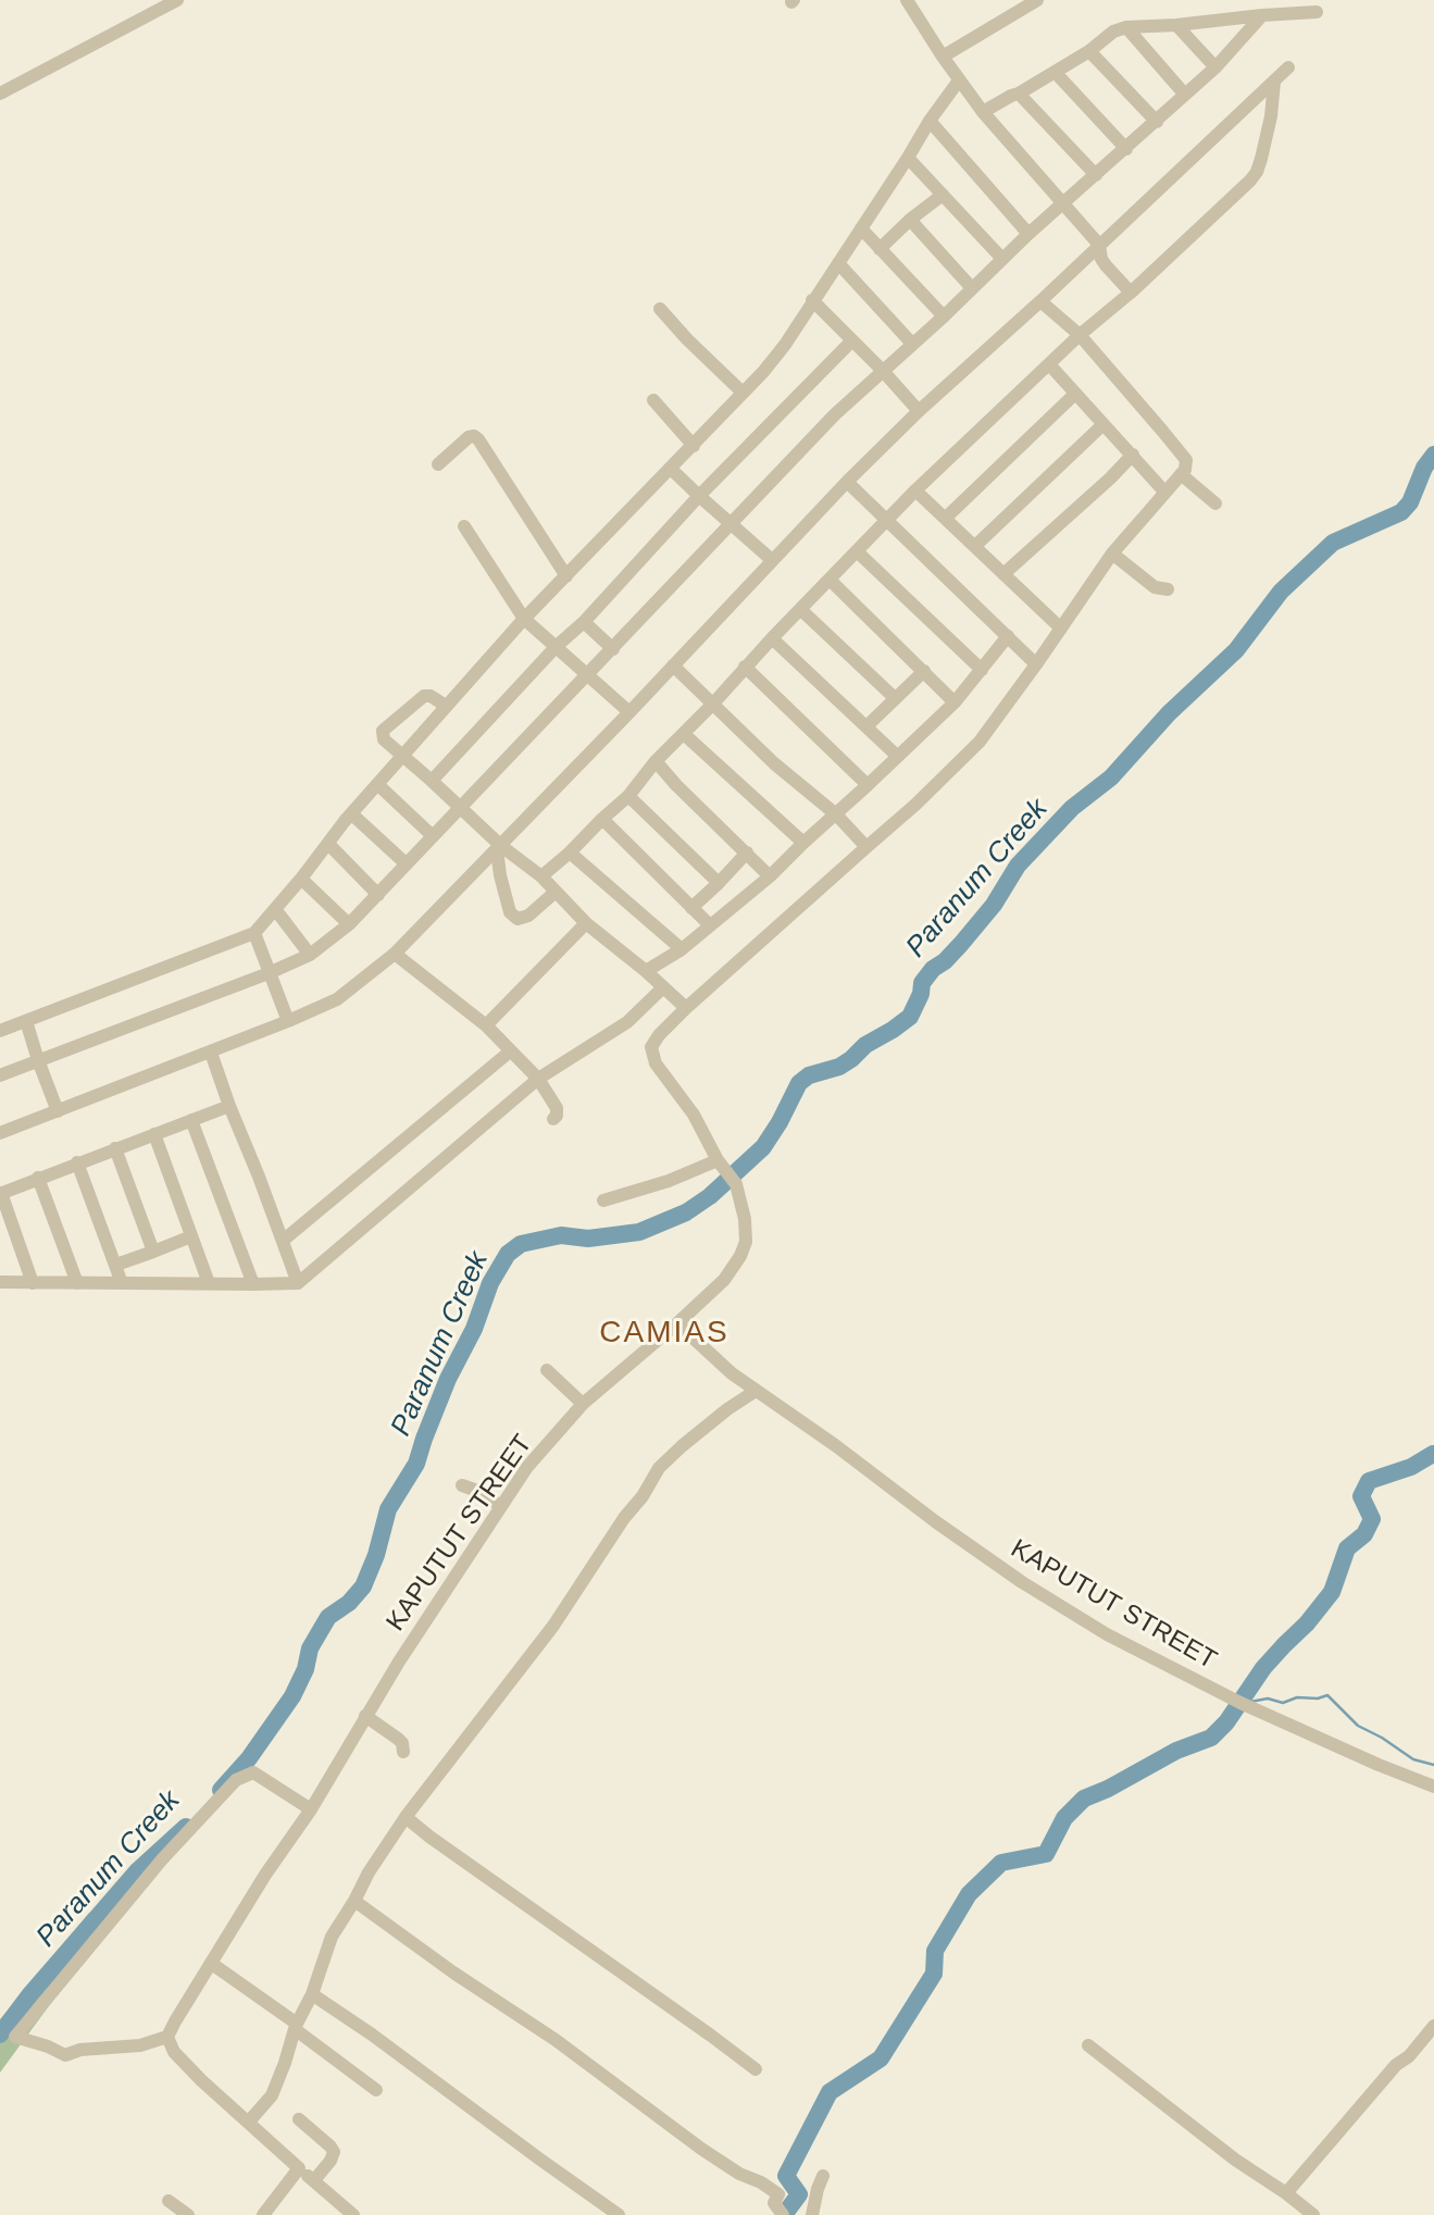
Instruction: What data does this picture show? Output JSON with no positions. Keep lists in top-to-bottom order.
{
  "streets": {
    "street": ["KAPUTUT STREET"]
  },
  "districts": ["CAMIAS"],
  "water": ["Paranum Creek"]
}
